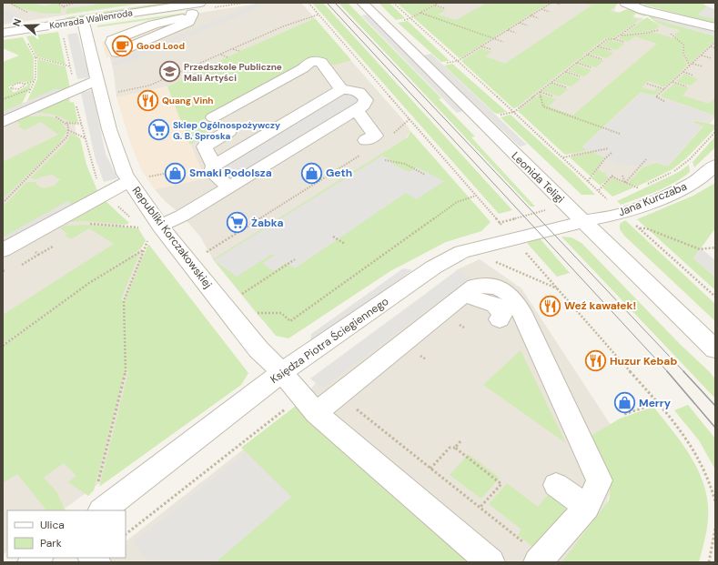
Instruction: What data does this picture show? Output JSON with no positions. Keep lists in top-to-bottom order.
{
  "streets": {
    "street": [
      "Konrada Wallenroda",
      "Leonida Teligi",
      "Jana Kurczaba",
      "Republiki Korczakowskiej",
      "Księdza Piotra Ściegiennego"
    ]
  },
  "crossings": [
    ["Konrada Wallenroda", "Republiki Korczakowskiej"],
    ["Leonida Teligi", "Jana Kurczaba"],
    ["Leonida Teligi", "Księdza Piotra Ściegiennego"],
    ["Jana Kurczaba", "Księdza Piotra Ściegiennego"],
    ["Republiki Korczakowskiej", "Księdza Piotra Ściegiennego"]
  ],
  "places": {
    "cafe": ["Good Lood"],
    "school or university": ["Przedszkole Publiczne Mali Artyści"],
    "restaurant": ["Quang Vinh", "Weź kawałek!", "Huzur Kebab"],
    "supermarket": ["Sklep Ogólnospożywczy G. B. Sproska", "Żabka"],
    "shop": ["Smaki Podolsza", "Geth", "Merry"]
  },
  "legend": ["Ulica", "Park"],
  "north": "left"
}
